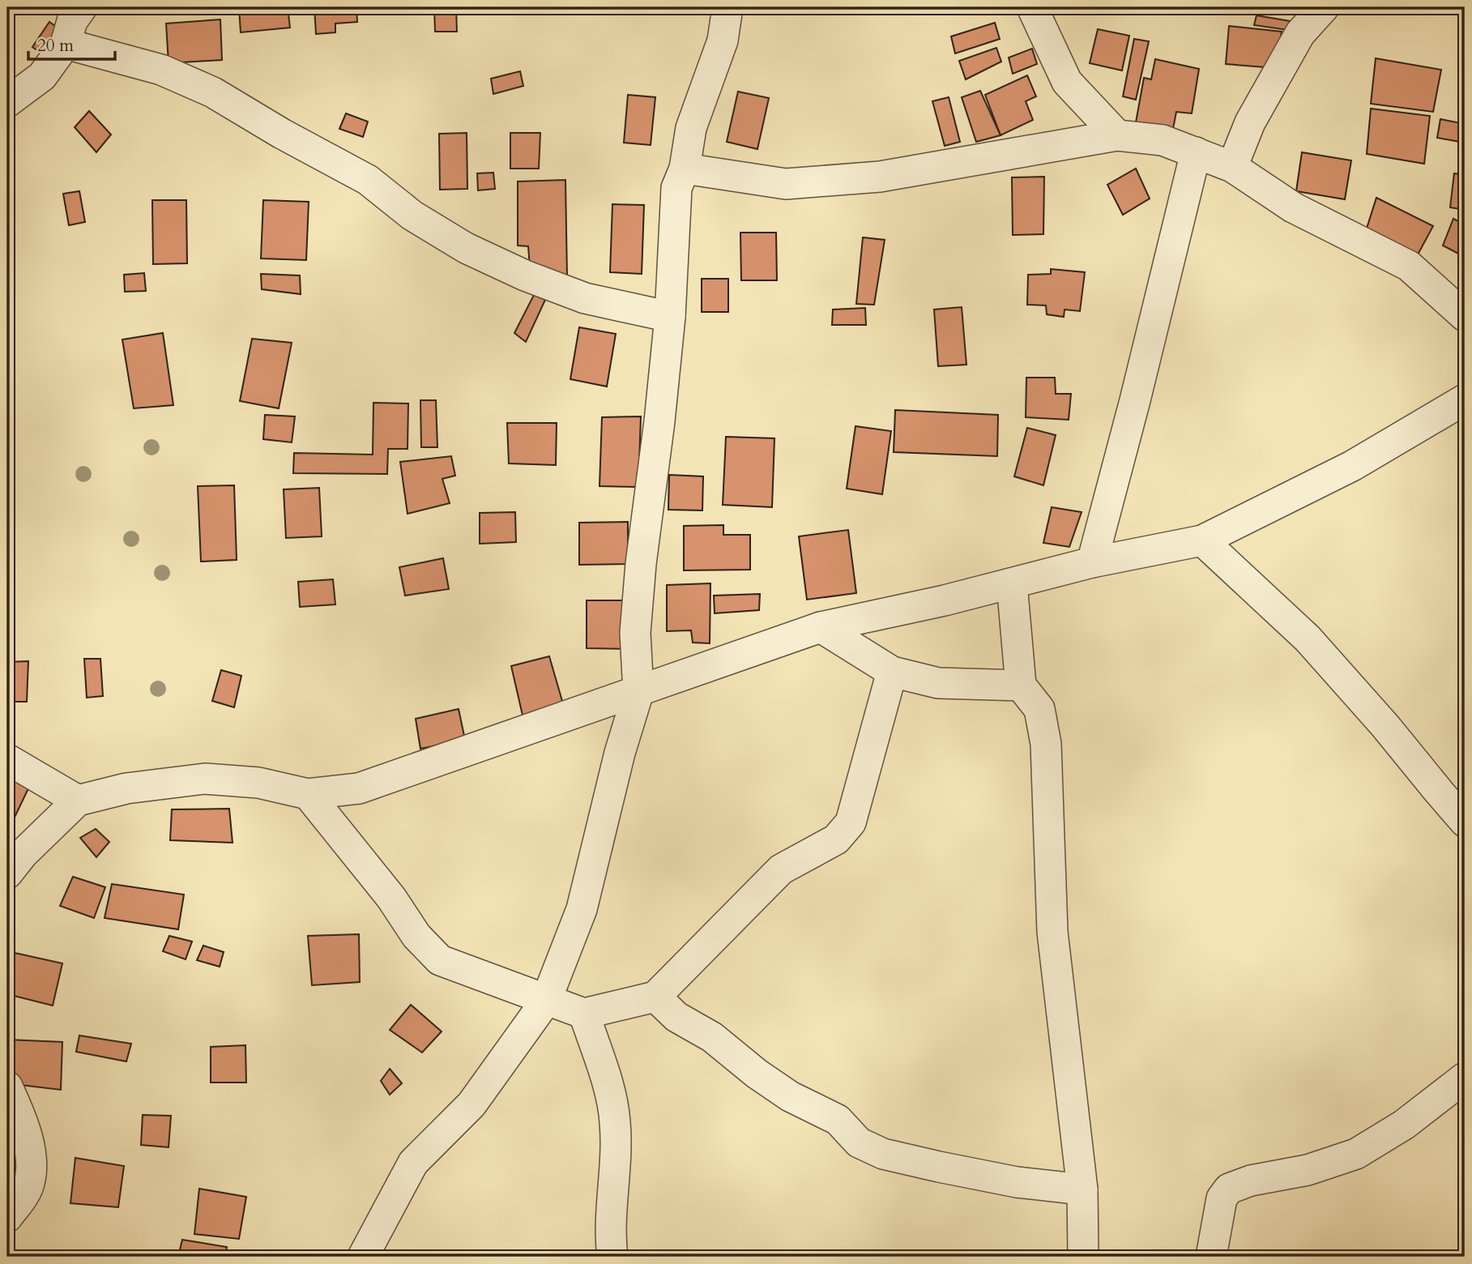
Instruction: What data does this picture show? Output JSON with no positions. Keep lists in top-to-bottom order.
{
  "scale_bar": "20 m"
}
